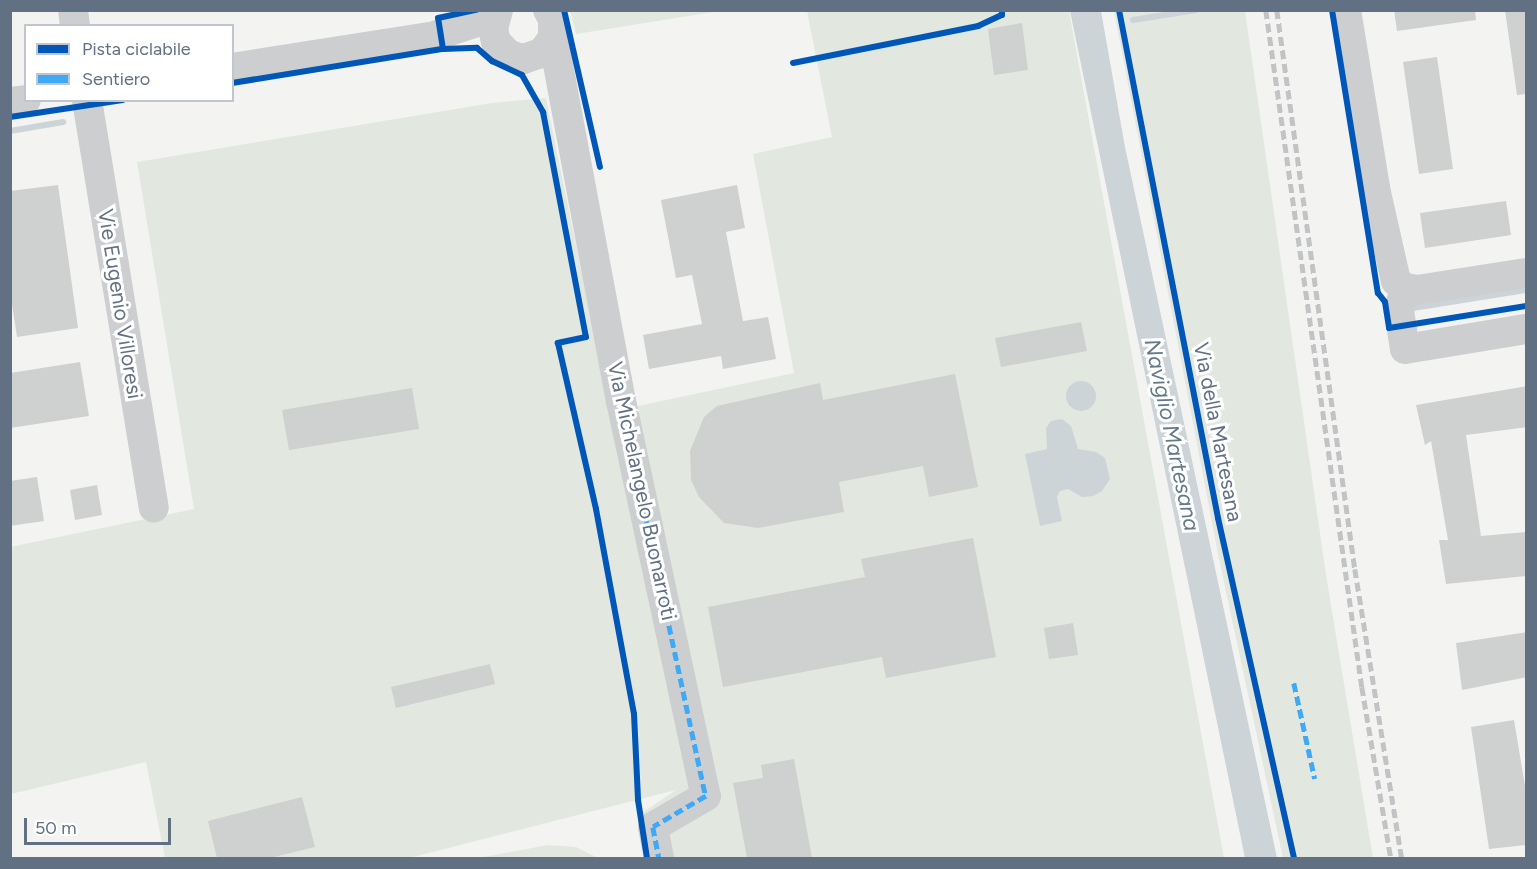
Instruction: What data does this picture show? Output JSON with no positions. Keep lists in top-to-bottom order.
{
  "streets": {
    "street": ["Vie Eugenio Villoresi", "Via Michelangelo Buonarroti"],
    "cycle path": ["Via della Martesana"]
  },
  "water": ["Naviglio Martesana"],
  "legend": ["Pista ciclabile", "Sentiero"],
  "scale_bar": "50 m"
}
